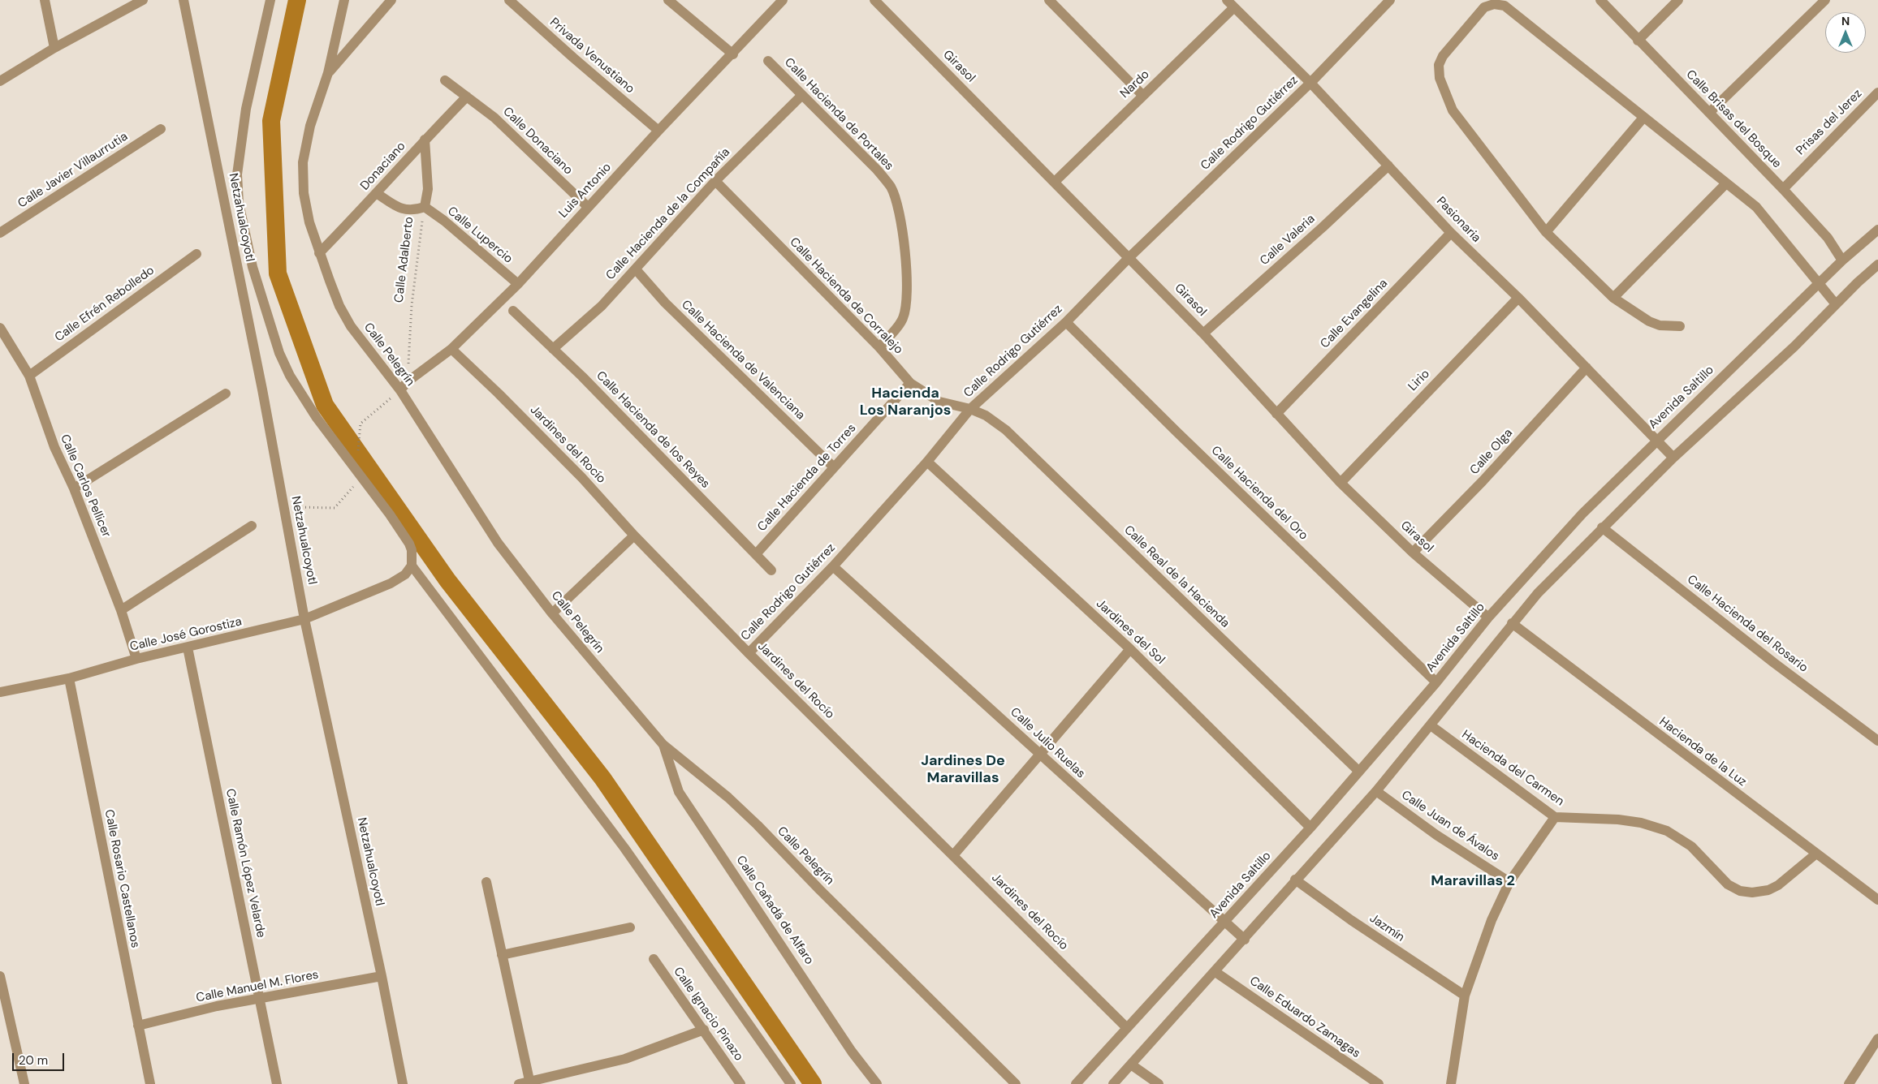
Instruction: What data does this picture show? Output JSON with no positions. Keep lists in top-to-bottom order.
{
  "streets": {
    "street": [
      "Privada Venustiano",
      "Girasol",
      "Nardo",
      "Calle Hacienda de Portales",
      "Calle Brisas del Bosque",
      "Prisas del Jerez",
      "Calle Rodrigo Gutiérrez",
      "Calle Donaciano",
      "Donaciano",
      "Calle Javier Villaurrutia",
      "Luis Antonio",
      "Calle Hacienda de la Compañía",
      "Netzahualcoyotl",
      "Pasionaria",
      "Calle Lupercio",
      "Calle Valeria",
      "Calle Adalberto",
      "Calle Hacienda de Corralejo",
      "Calle Efrén Rebolledo",
      "Calle Evangelina",
      "Calle Pelegrín",
      "Calle Hacienda de Valenciana",
      "Lirio",
      "Avenida Saltillo",
      "Calle Hacienda de los Reyes",
      "Jardines del Rocío",
      "Calle Olga",
      "Calle Hacienda de Torres",
      "Calle Carlos Pellicer",
      "Calle Hacienda del Oro",
      "Calle Real de la Hacienda",
      "Calle Hacienda del Rosario",
      "Jardines del Sol",
      "Calle José Gorostiza",
      "Calle Julio Ruelas",
      "Hacienda de la Luz",
      "Hacienda del Carmen",
      "Calle Juan de Ávalos",
      "Calle Ramón López Velarde",
      "Calle Rosario Castellanos",
      "Calle Cañadá de Alfaro",
      "Jazmín",
      "Calle Manuel M. Flores",
      "Calle Ignacio Pinazo",
      "Calle Eduardo Zamagas"
    ]
  },
  "crossings": [
    ["Privada Venustiano", "Luis Antonio"],
    ["Girasol", "Nardo"],
    ["Girasol", "Calle Rodrigo Gutiérrez"],
    ["Girasol", "Calle Valeria"],
    ["Girasol", "Calle Evangelina"],
    ["Girasol", "Lirio"],
    ["Girasol", "Avenida Saltillo"],
    ["Girasol", "Calle Olga"],
    ["Nardo", "Pasionaria"],
    ["Calle Hacienda de Portales", "Calle Hacienda de la Compañía"],
    ["Calle Hacienda de Portales", "Calle Hacienda de Corralejo"],
    ["Calle Brisas del Bosque", "Prisas del Jerez"],
    ["Calle Brisas del Bosque", "Avenida Saltillo"],
    ["Calle Rodrigo Gutiérrez", "Pasionaria"],
    ["Calle Rodrigo Gutiérrez", "Calle Hacienda de Corralejo"],
    ["Calle Rodrigo Gutiérrez", "Jardines del Rocío"],
    ["Calle Rodrigo Gutiérrez", "Calle Hacienda del Oro"],
    ["Calle Rodrigo Gutiérrez", "Calle Real de la Hacienda"],
    ["Calle Rodrigo Gutiérrez", "Jardines del Sol"],
    ["Calle Rodrigo Gutiérrez", "Calle Julio Ruelas"],
    ["Calle Donaciano", "Donaciano"],
    ["Calle Donaciano", "Luis Antonio"],
    ["Donaciano", "Calle Adalberto"],
    ["Donaciano", "Calle Pelegrín"],
    ["Luis Antonio", "Calle Lupercio"],
    ["Luis Antonio", "Calle Adalberto"],
    ["Luis Antonio", "Calle Pelegrín"],
    ["Luis Antonio", "Jardines del Rocío"],
    ["Calle Hacienda de la Compañía", "Calle Hacienda de Corralejo"],
    ["Calle Hacienda de la Compañía", "Calle Hacienda de Valenciana"],
    ["Calle Hacienda de la Compañía", "Calle Hacienda de los Reyes"],
    ["Netzahualcoyotl", "Calle José Gorostiza"],
    ["Netzahualcoyotl", "Calle Manuel M. Flores"],
    ["Pasionaria", "Calle Valeria"],
    ["Pasionaria", "Calle Evangelina"],
    ["Pasionaria", "Lirio"],
    ["Pasionaria", "Avenida Saltillo"],
    ["Pasionaria", "Calle Olga"],
    ["Calle Lupercio", "Calle Adalberto"],
    ["Calle Adalberto", "Calle Pelegrín"],
    ["Calle Hacienda de Corralejo", "Calle Hacienda de Torres"],
    ["Calle Hacienda de Corralejo", "Calle Real de la Hacienda"],
    ["Calle Efrén Rebolledo", "Calle Carlos Pellicer"],
    ["Calle Pelegrín", "Calle Cañadá de Alfaro"],
    ["Calle Hacienda de Valenciana", "Calle Hacienda de Torres"],
    ["Avenida Saltillo", "Jardines del Rocío"],
    ["Avenida Saltillo", "Calle Hacienda del Oro"],
    ["Avenida Saltillo", "Calle Real de la Hacienda"],
    ["Avenida Saltillo", "Jardines del Sol"],
    ["Avenida Saltillo", "Calle Julio Ruelas"],
    ["Calle Hacienda de los Reyes", "Calle Hacienda de Torres"],
    ["Calle Carlos Pellicer", "Calle José Gorostiza"],
    ["Calle José Gorostiza", "Calle Ramón López Velarde"],
    ["Calle José Gorostiza", "Calle Rosario Castellanos"],
    ["Hacienda de la Luz", "Hacienda del Carmen"],
    ["Calle Ramón López Velarde", "Calle Manuel M. Flores"],
    ["Calle Rosario Castellanos", "Calle Manuel M. Flores"]
  ],
  "districts": ["Hacienda Los Naranjos", "Jardines De Maravillas", "Maravillas 2"],
  "scale_bar": "20 m",
  "north": "top"
}
